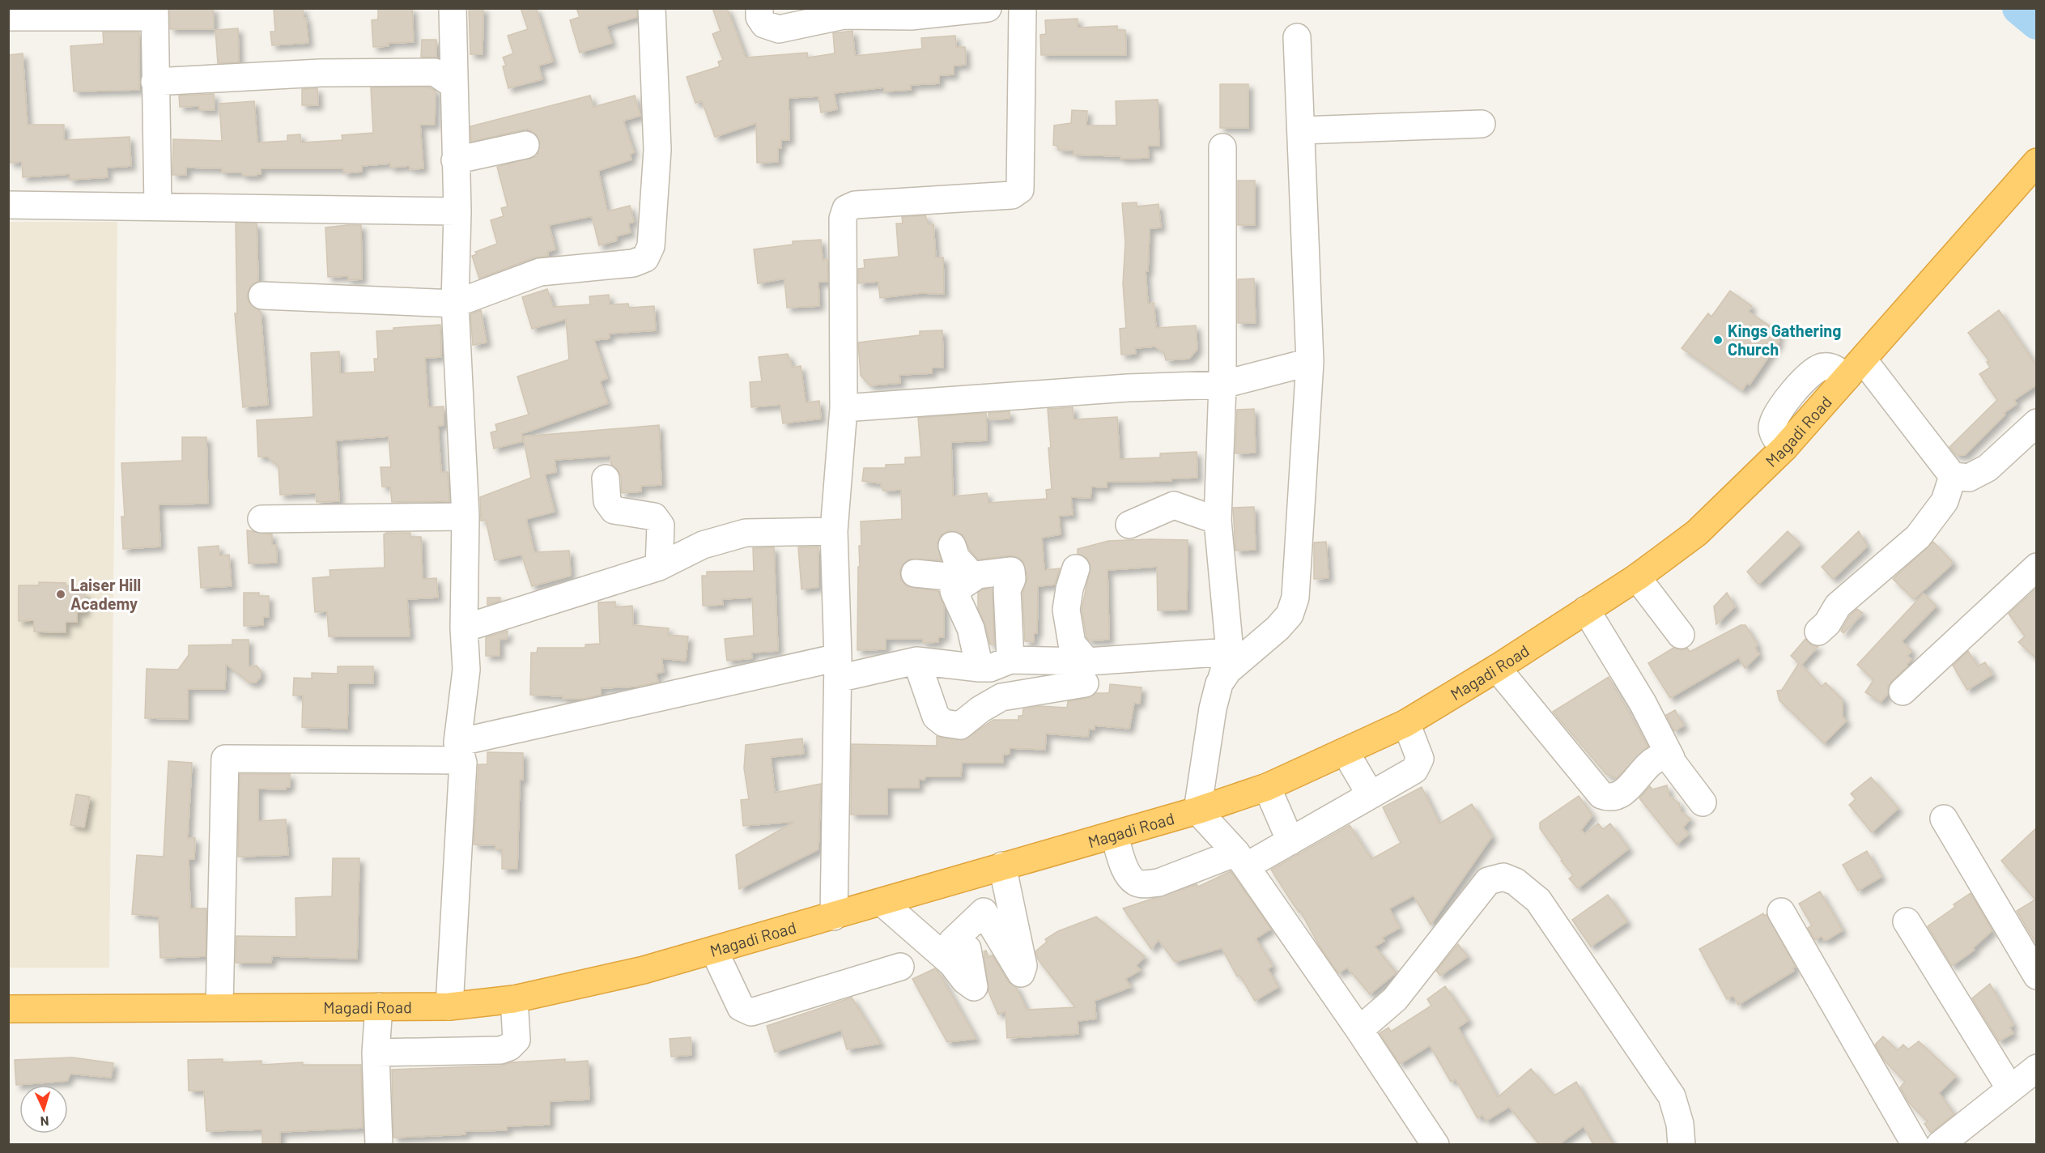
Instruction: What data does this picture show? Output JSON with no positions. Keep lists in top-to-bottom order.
{
  "streets": {
    "highway": ["Magadi Road"]
  },
  "places": ["Kings Gathering Church", "Laiser Hill Academy"],
  "north": "bottom"
}
